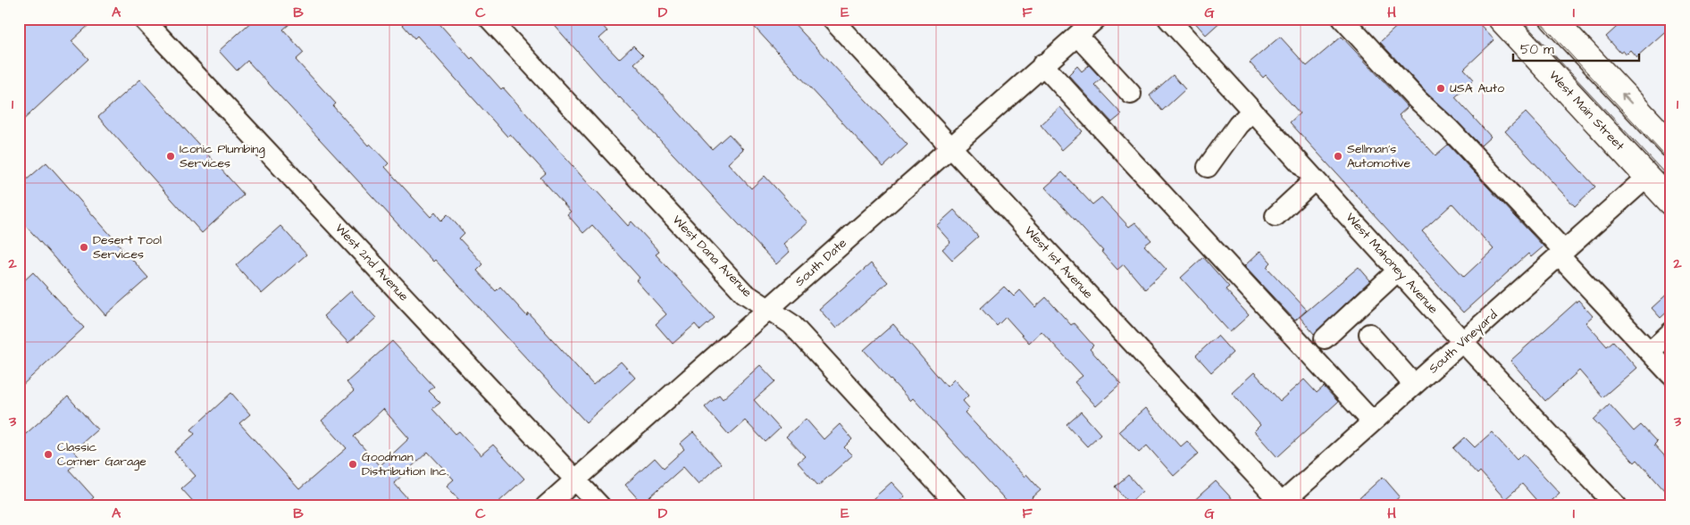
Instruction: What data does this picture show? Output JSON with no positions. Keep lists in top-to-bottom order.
{
  "streets": {
    "main road": ["West Main Street"],
    "street": [
      "West Dana Avenue",
      "West 2nd Avenue",
      "South Date",
      "West 1st Avenue",
      "West Mahoney Avenue",
      "South Vineyard"
    ]
  },
  "crossings": [
    ["West Main Street", "South Vineyard"],
    ["West Dana Avenue", "South Date"],
    ["West 2nd Avenue", "South Date"],
    ["South Date", "West 1st Avenue"],
    ["West 1st Avenue", "South Vineyard"],
    ["West Mahoney Avenue", "South Vineyard"]
  ],
  "places": [
    "USA Auto",
    "Iconic Plumbing Services",
    "Sellman's Automotive",
    "Desert Tool Services",
    "Classic Corner Garage",
    "Goodman Distribution Inc."
  ],
  "scale_bar": "50 m",
  "grid": {
    "columns": [
      "A",
      "B",
      "C",
      "D",
      "E",
      "F",
      "G",
      "H",
      "I"
    ],
    "rows": ["1", "2", "3"]
  }
}
